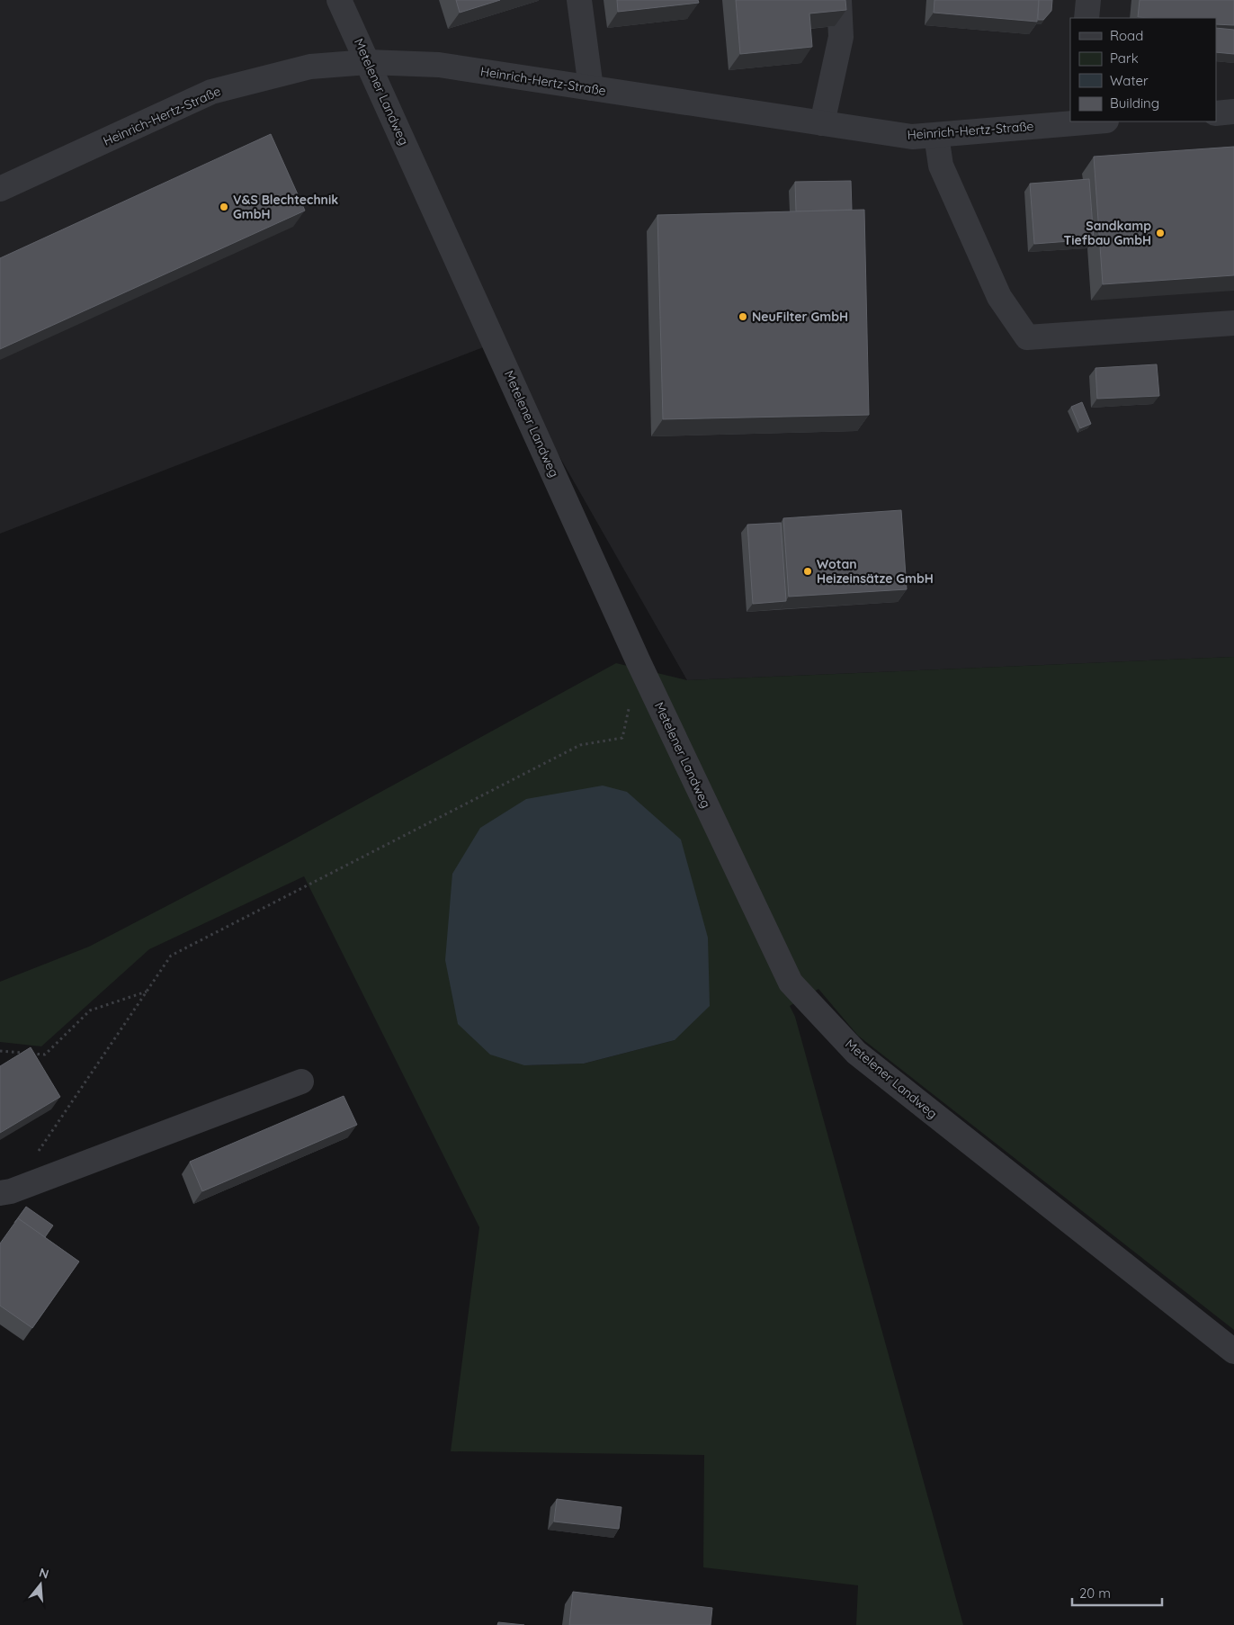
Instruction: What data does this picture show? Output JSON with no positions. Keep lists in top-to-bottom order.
{
  "streets": {
    "street": ["Heinrich-Hertz-Straße", "Metelener Landweg"]
  },
  "crossings": [
    ["Heinrich-Hertz-Straße", "Metelener Landweg"]
  ],
  "places": [
    "V&S Blechtechnik GmbH",
    "Sandkamp Tiefbau GmbH",
    "NeuFilter GmbH",
    "Wotan Heizeinsätze GmbH"
  ],
  "legend": [
    "Road",
    "Park",
    "Water",
    "Building"
  ],
  "scale_bar": "20 m",
  "north": "top"
}
